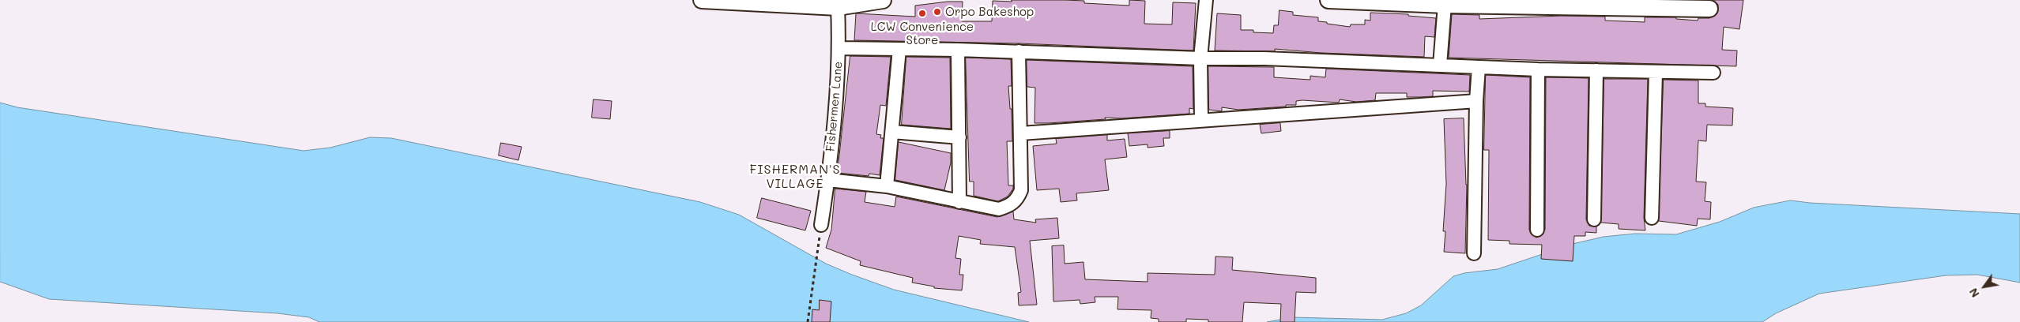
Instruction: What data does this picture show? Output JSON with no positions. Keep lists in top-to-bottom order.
{
  "streets": {
    "street": ["Fishermen Lane"]
  },
  "districts": ["FISHERMAN'S VILLAGE"],
  "places": ["Orpo Bakeshop", "LCW Convenience Store"],
  "north": "bottom left"
}
